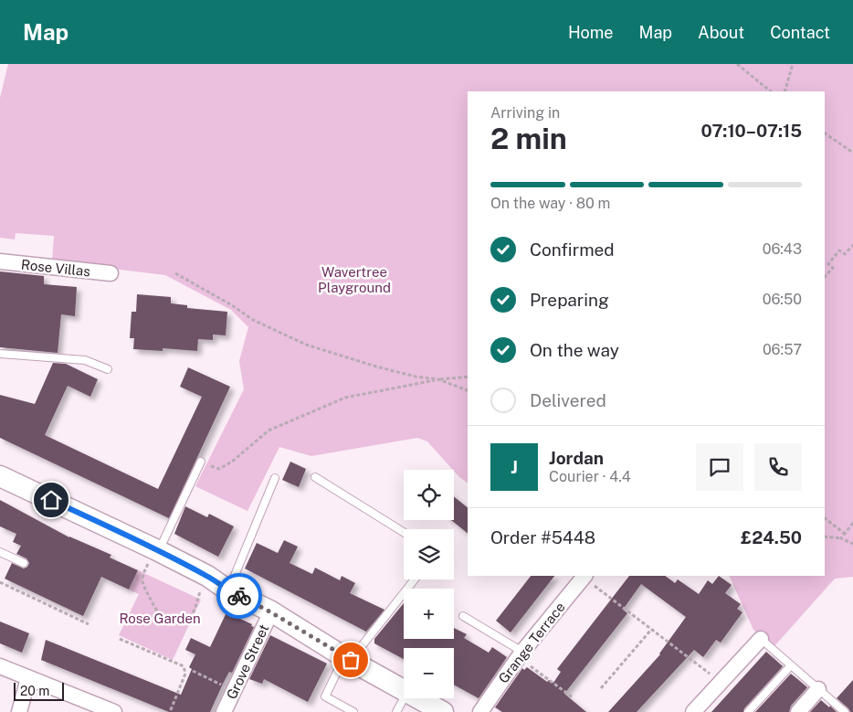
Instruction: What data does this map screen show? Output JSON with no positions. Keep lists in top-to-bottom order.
{
  "streets": {
    "street": ["Rose Villas", "Grange Terrace", "Grove Street"]
  },
  "parks": ["Wavertree Playground", "Rose Garden"],
  "scale_bar": "20 m",
  "page": {
    "header": "Map",
    "nav": [
      "Home",
      "Map",
      "About",
      "Contact"
    ],
    "heading": ["2 min", "Arriving in", "07:10–07:15"],
    "panel": [
      "Jordan",
      "Courier · 4.4",
      "Order #5448",
      "£24.50"
    ],
    "bar": "On the way · 80 m",
    "list": [
      ["Confirmed", "06:43"],
      ["Preparing", "06:50"],
      ["On the way", "06:57"],
      "Delivered"
    ],
    "round": "J",
    "map_buttons": ["+", "−"],
    "scale": "20 m"
  }
}
